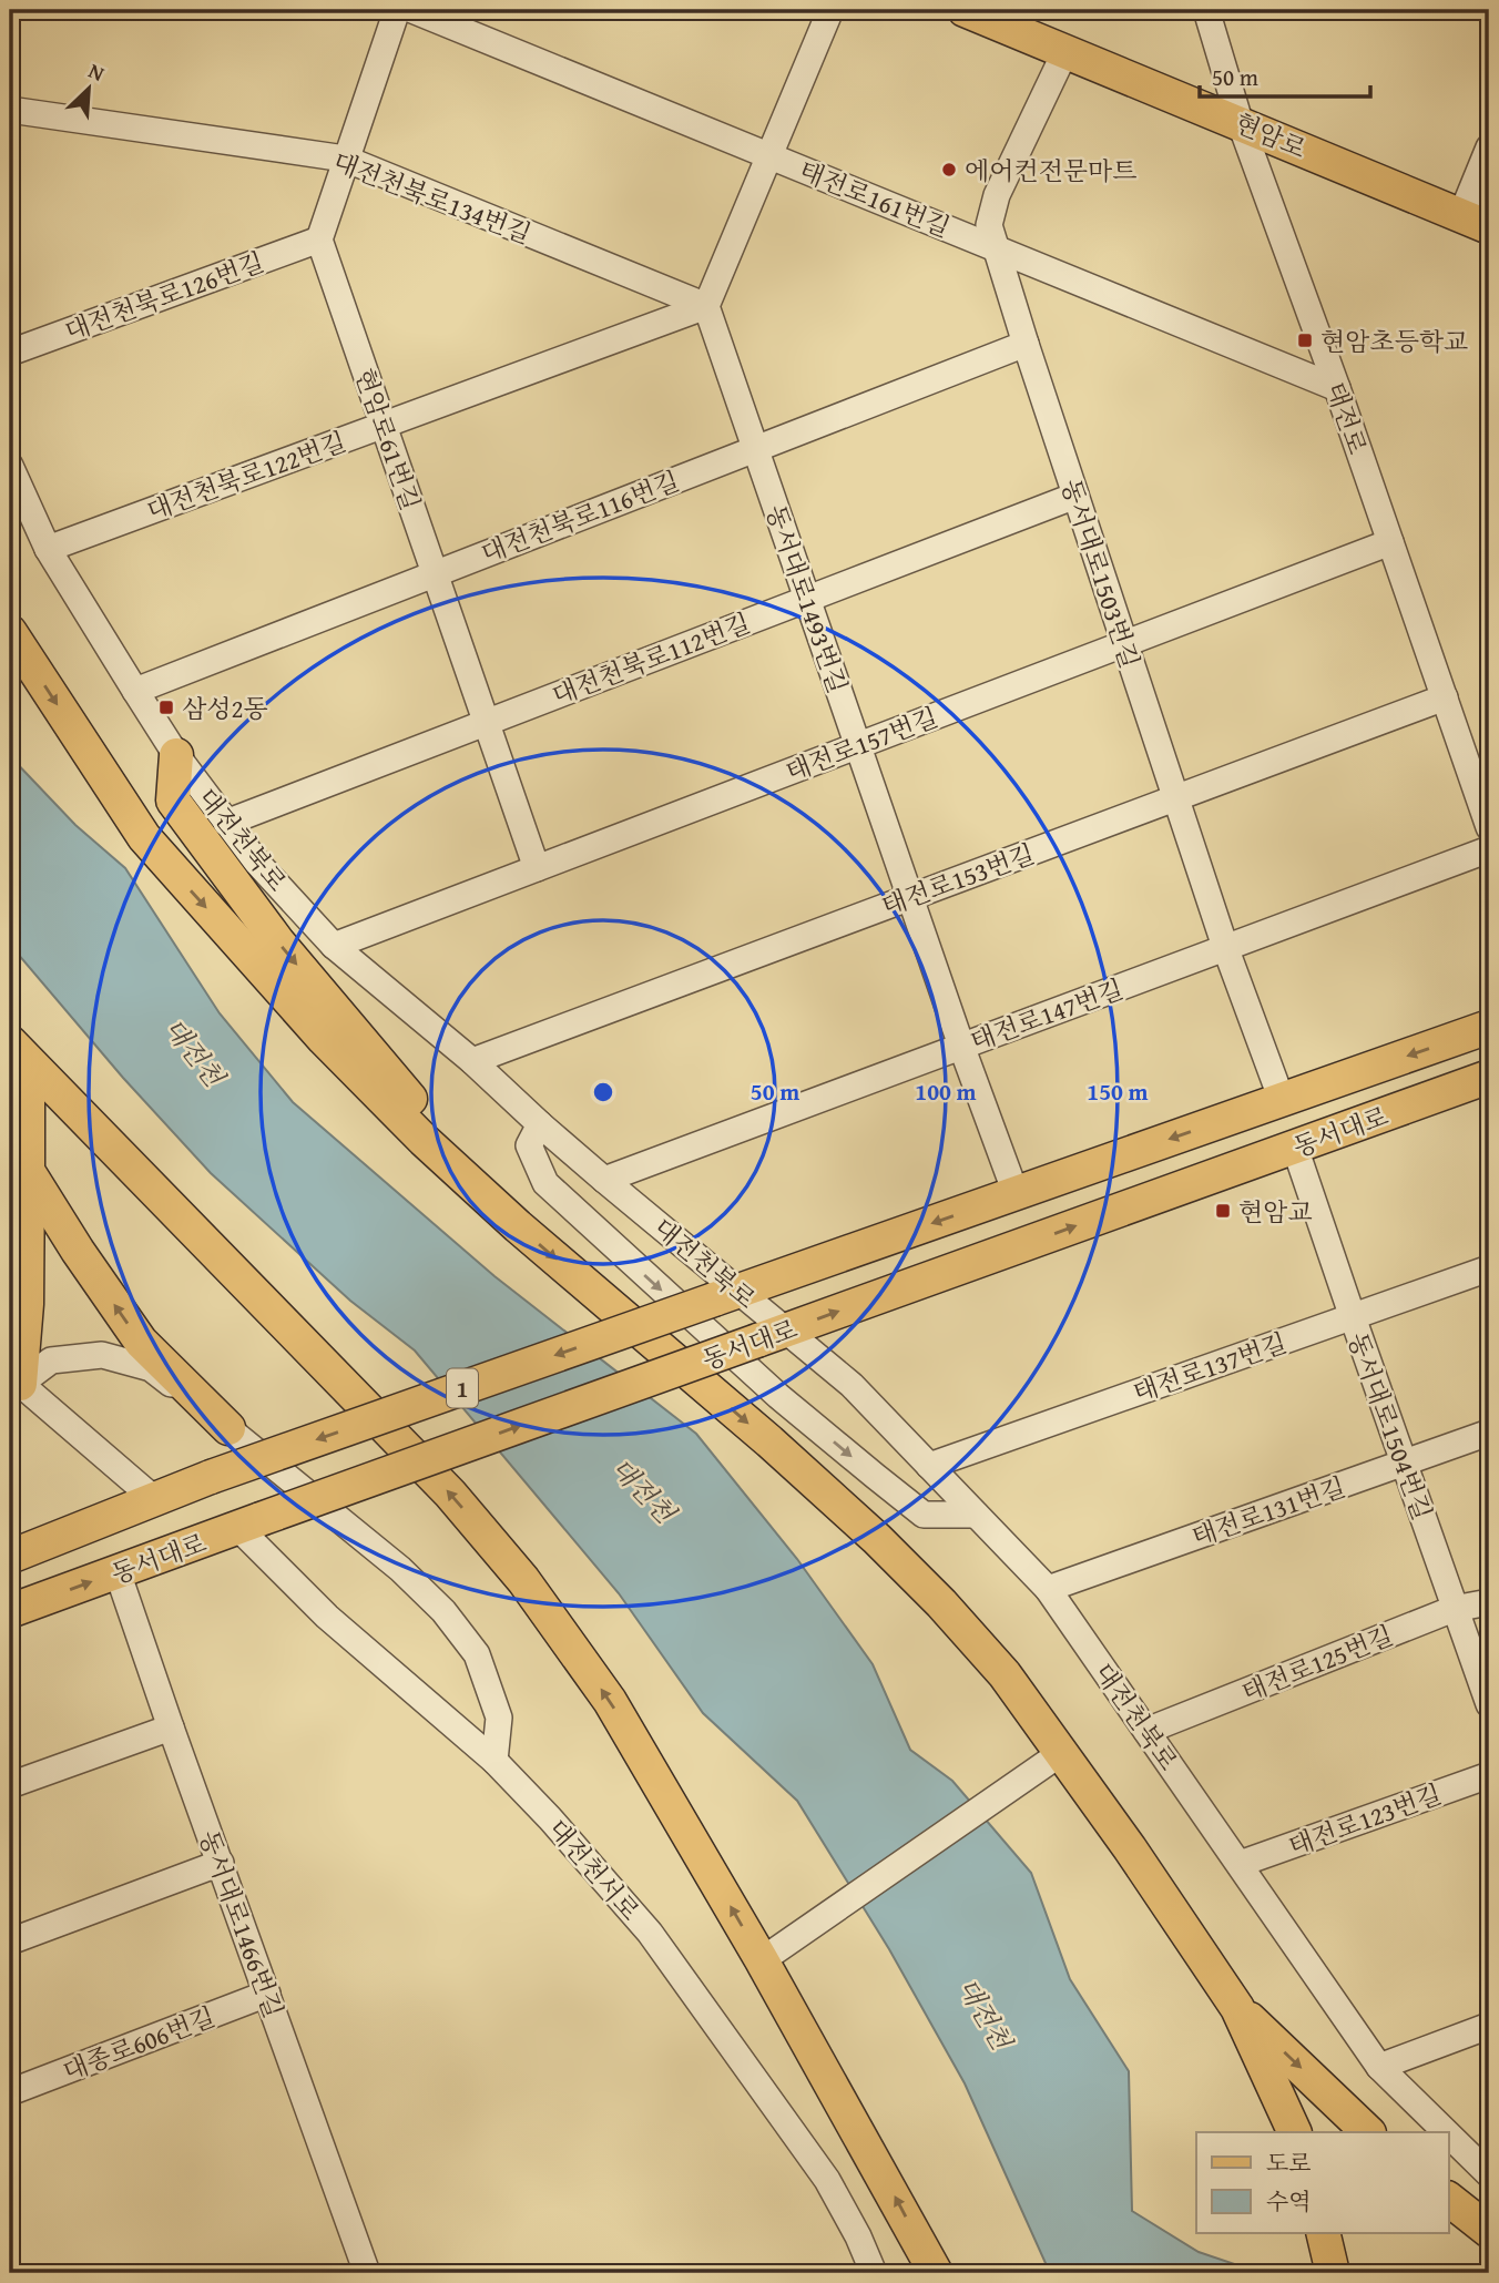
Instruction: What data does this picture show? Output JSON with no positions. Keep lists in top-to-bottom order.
{
  "streets": {
    "main road": ["현암로", "동서대로", "1"],
    "street": [
      "대전천북로134번길",
      "태전로161번길",
      "대전천북로126번길",
      "태전로",
      "현암로61번길",
      "대전천북로122번길",
      "대전천북로116번길",
      "동서대로1503번길",
      "동서대로1493번길",
      "대전천북로112번길",
      "태전로157번길",
      "대전천북로",
      "태전로153번길",
      "태전로147번길",
      "태전로137번길",
      "동서대로1504번길",
      "태전로131번길",
      "태전로125번길",
      "태전로123번길",
      "대전천서로",
      "동서대로1466번길",
      "대종로606번길"
    ]
  },
  "crossings": [
    ["현암로", "태전로"],
    ["현암로", "동서대로1503번길"],
    ["대전천북로134번길", "대전천북로122번길"],
    ["대전천북로134번길", "동서대로1493번길"],
    ["태전로161번길", "태전로"],
    ["태전로161번길", "동서대로1503번길"],
    ["대전천북로126번길", "현암로61번길"],
    ["태전로", "태전로157번길"],
    ["태전로", "태전로153번길"],
    ["현암로61번길", "대전천북로122번길"],
    ["현암로61번길", "대전천북로116번길"],
    ["현암로61번길", "대전천북로112번길"],
    ["현암로61번길", "태전로157번길"],
    ["대전천북로122번길", "동서대로1493번길"],
    ["대전천북로122번길", "대전천북로"],
    ["대전천북로116번길", "동서대로1503번길"],
    ["대전천북로116번길", "동서대로1493번길"],
    ["대전천북로116번길", "대전천북로"],
    ["동서대로1503번길", "대전천북로112번길"],
    ["동서대로1503번길", "태전로157번길"],
    ["동서대로1503번길", "태전로153번길"],
    ["동서대로1503번길", "태전로147번길"],
    ["동서대로1503번길", "동서대로"],
    ["동서대로1493번길", "대전천북로112번길"],
    ["동서대로1493번길", "태전로157번길"],
    ["동서대로1493번길", "태전로153번길"],
    ["동서대로1493번길", "태전로147번길"],
    ["동서대로1493번길", "동서대로"],
    ["대전천북로112번길", "대전천북로"],
    ["태전로157번길", "대전천북로"],
    ["대전천북로", "태전로153번길"],
    ["대전천북로", "태전로147번길"],
    ["대전천북로", "동서대로"],
    ["대전천북로", "태전로137번길"],
    ["대전천북로", "태전로131번길"],
    ["대전천북로", "태전로125번길"],
    ["대전천북로", "태전로123번길"],
    ["동서대로", "동서대로1504번길"],
    ["동서대로", "대전천서로"],
    ["동서대로", "동서대로1466번길"],
    ["태전로137번길", "동서대로1504번길"],
    ["동서대로1504번길", "태전로131번길"],
    ["동서대로1504번길", "태전로125번길"],
    ["동서대로1466번길", "대종로606번길"]
  ],
  "water": ["대전천"],
  "places": {
    "other": ["에어컨전문마트"],
    "transit": ["현암초등학교", "삼성2동", "현암교"]
  },
  "legend": ["도로", "수역"],
  "scale_bar": "50 m",
  "north": "top right",
  "rings": ["50 m", "100 m", "150 m"]
}
